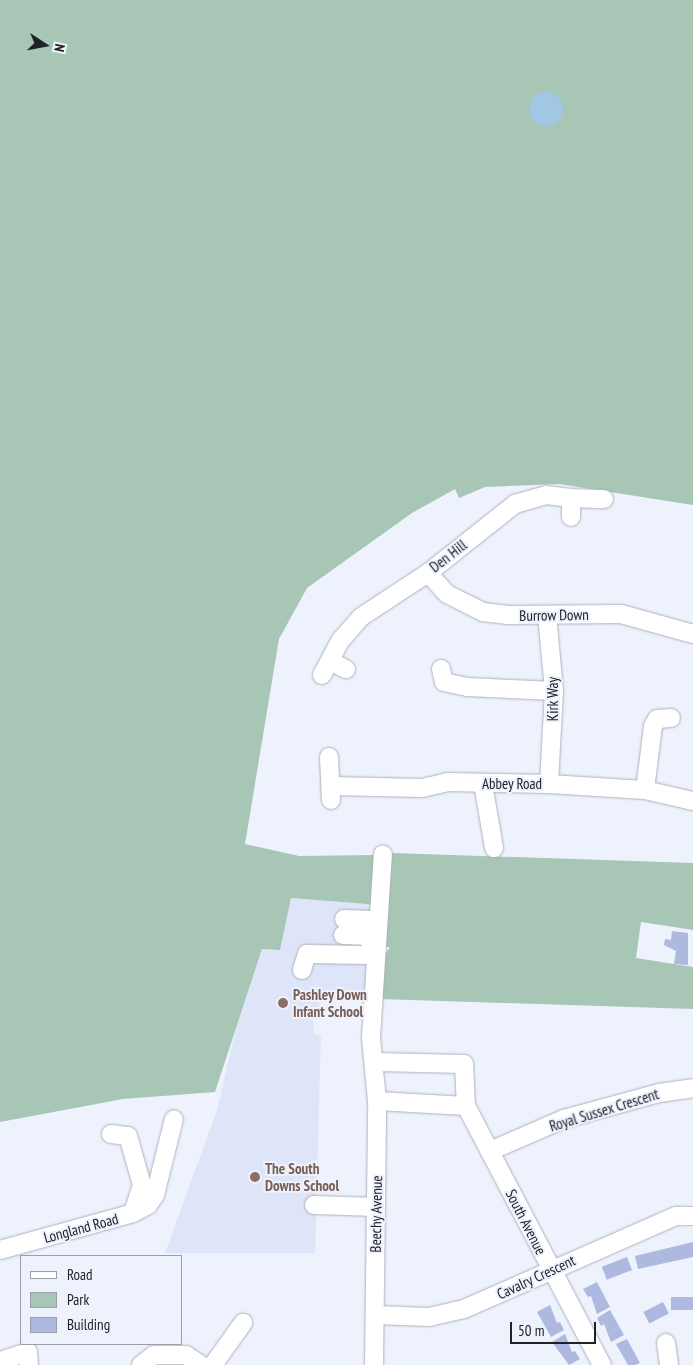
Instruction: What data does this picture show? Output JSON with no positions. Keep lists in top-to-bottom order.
{
  "streets": {
    "street": [
      "Den Hill",
      "Burrow Down",
      "Kirk Way",
      "Abbey Road",
      "Royal Sussex Crescent",
      "Beechy Avenue",
      "South Avenue",
      "Longland Road",
      "Cavalry Crescent"
    ]
  },
  "crossings": [
    ["Den Hill", "Burrow Down"],
    ["Burrow Down", "Kirk Way"],
    ["Kirk Way", "Abbey Road"],
    ["Royal Sussex Crescent", "South Avenue"],
    ["Beechy Avenue", "Cavalry Crescent"],
    ["South Avenue", "Cavalry Crescent"]
  ],
  "places": ["Pashley Down Infant School", "The South Downs School"],
  "legend": ["Road", "Park", "Building"],
  "scale_bar": "50 m",
  "north": "right"
}
